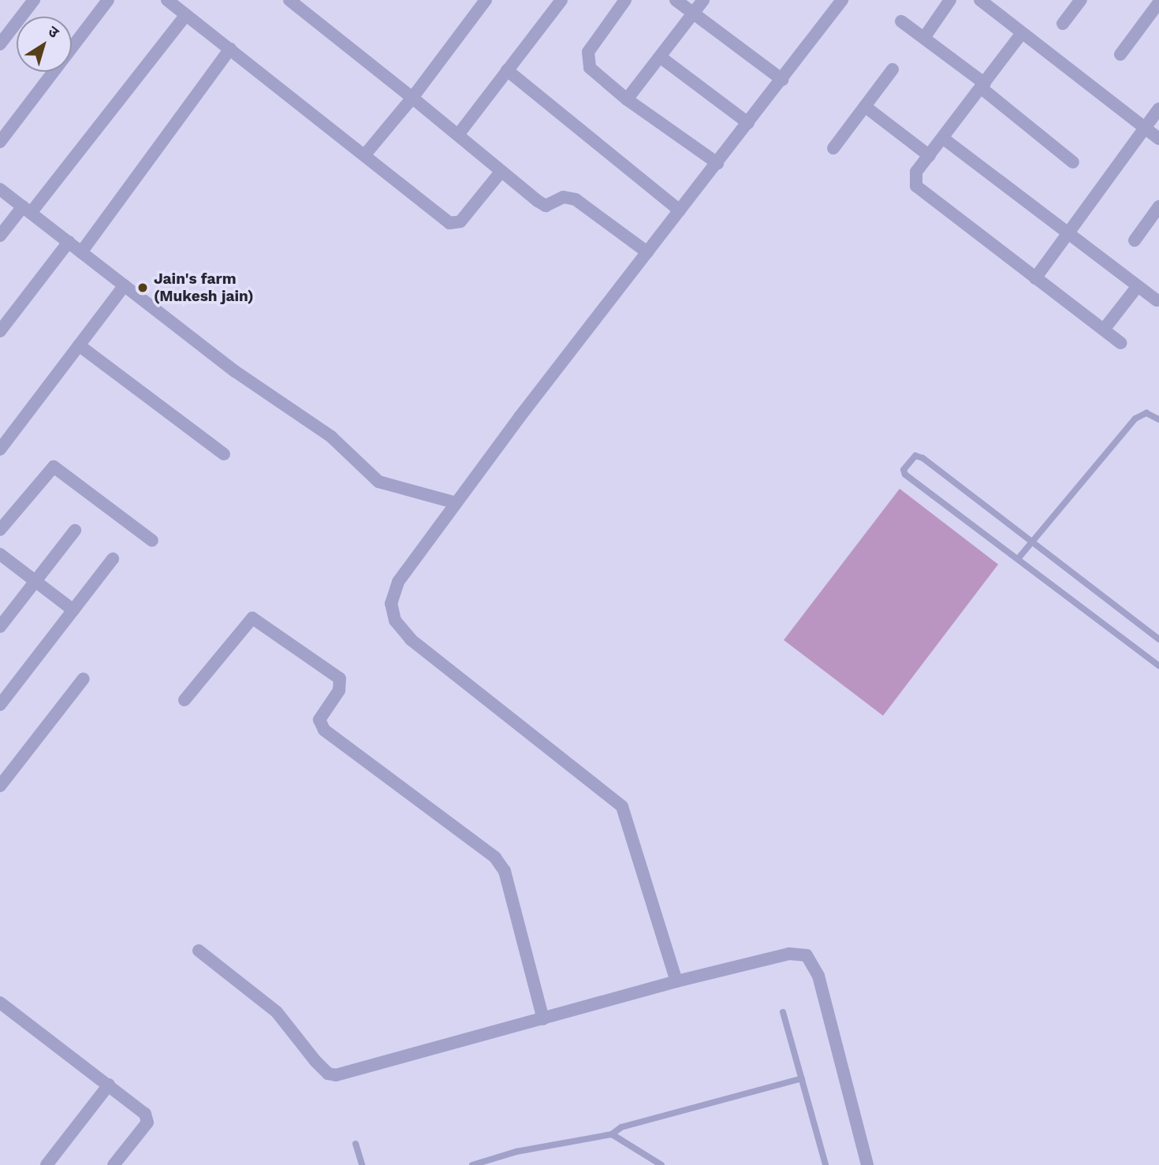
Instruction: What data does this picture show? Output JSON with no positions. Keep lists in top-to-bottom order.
{
  "places": ["Jain's farm (Mukesh jain)"],
  "north": "top right"
}
